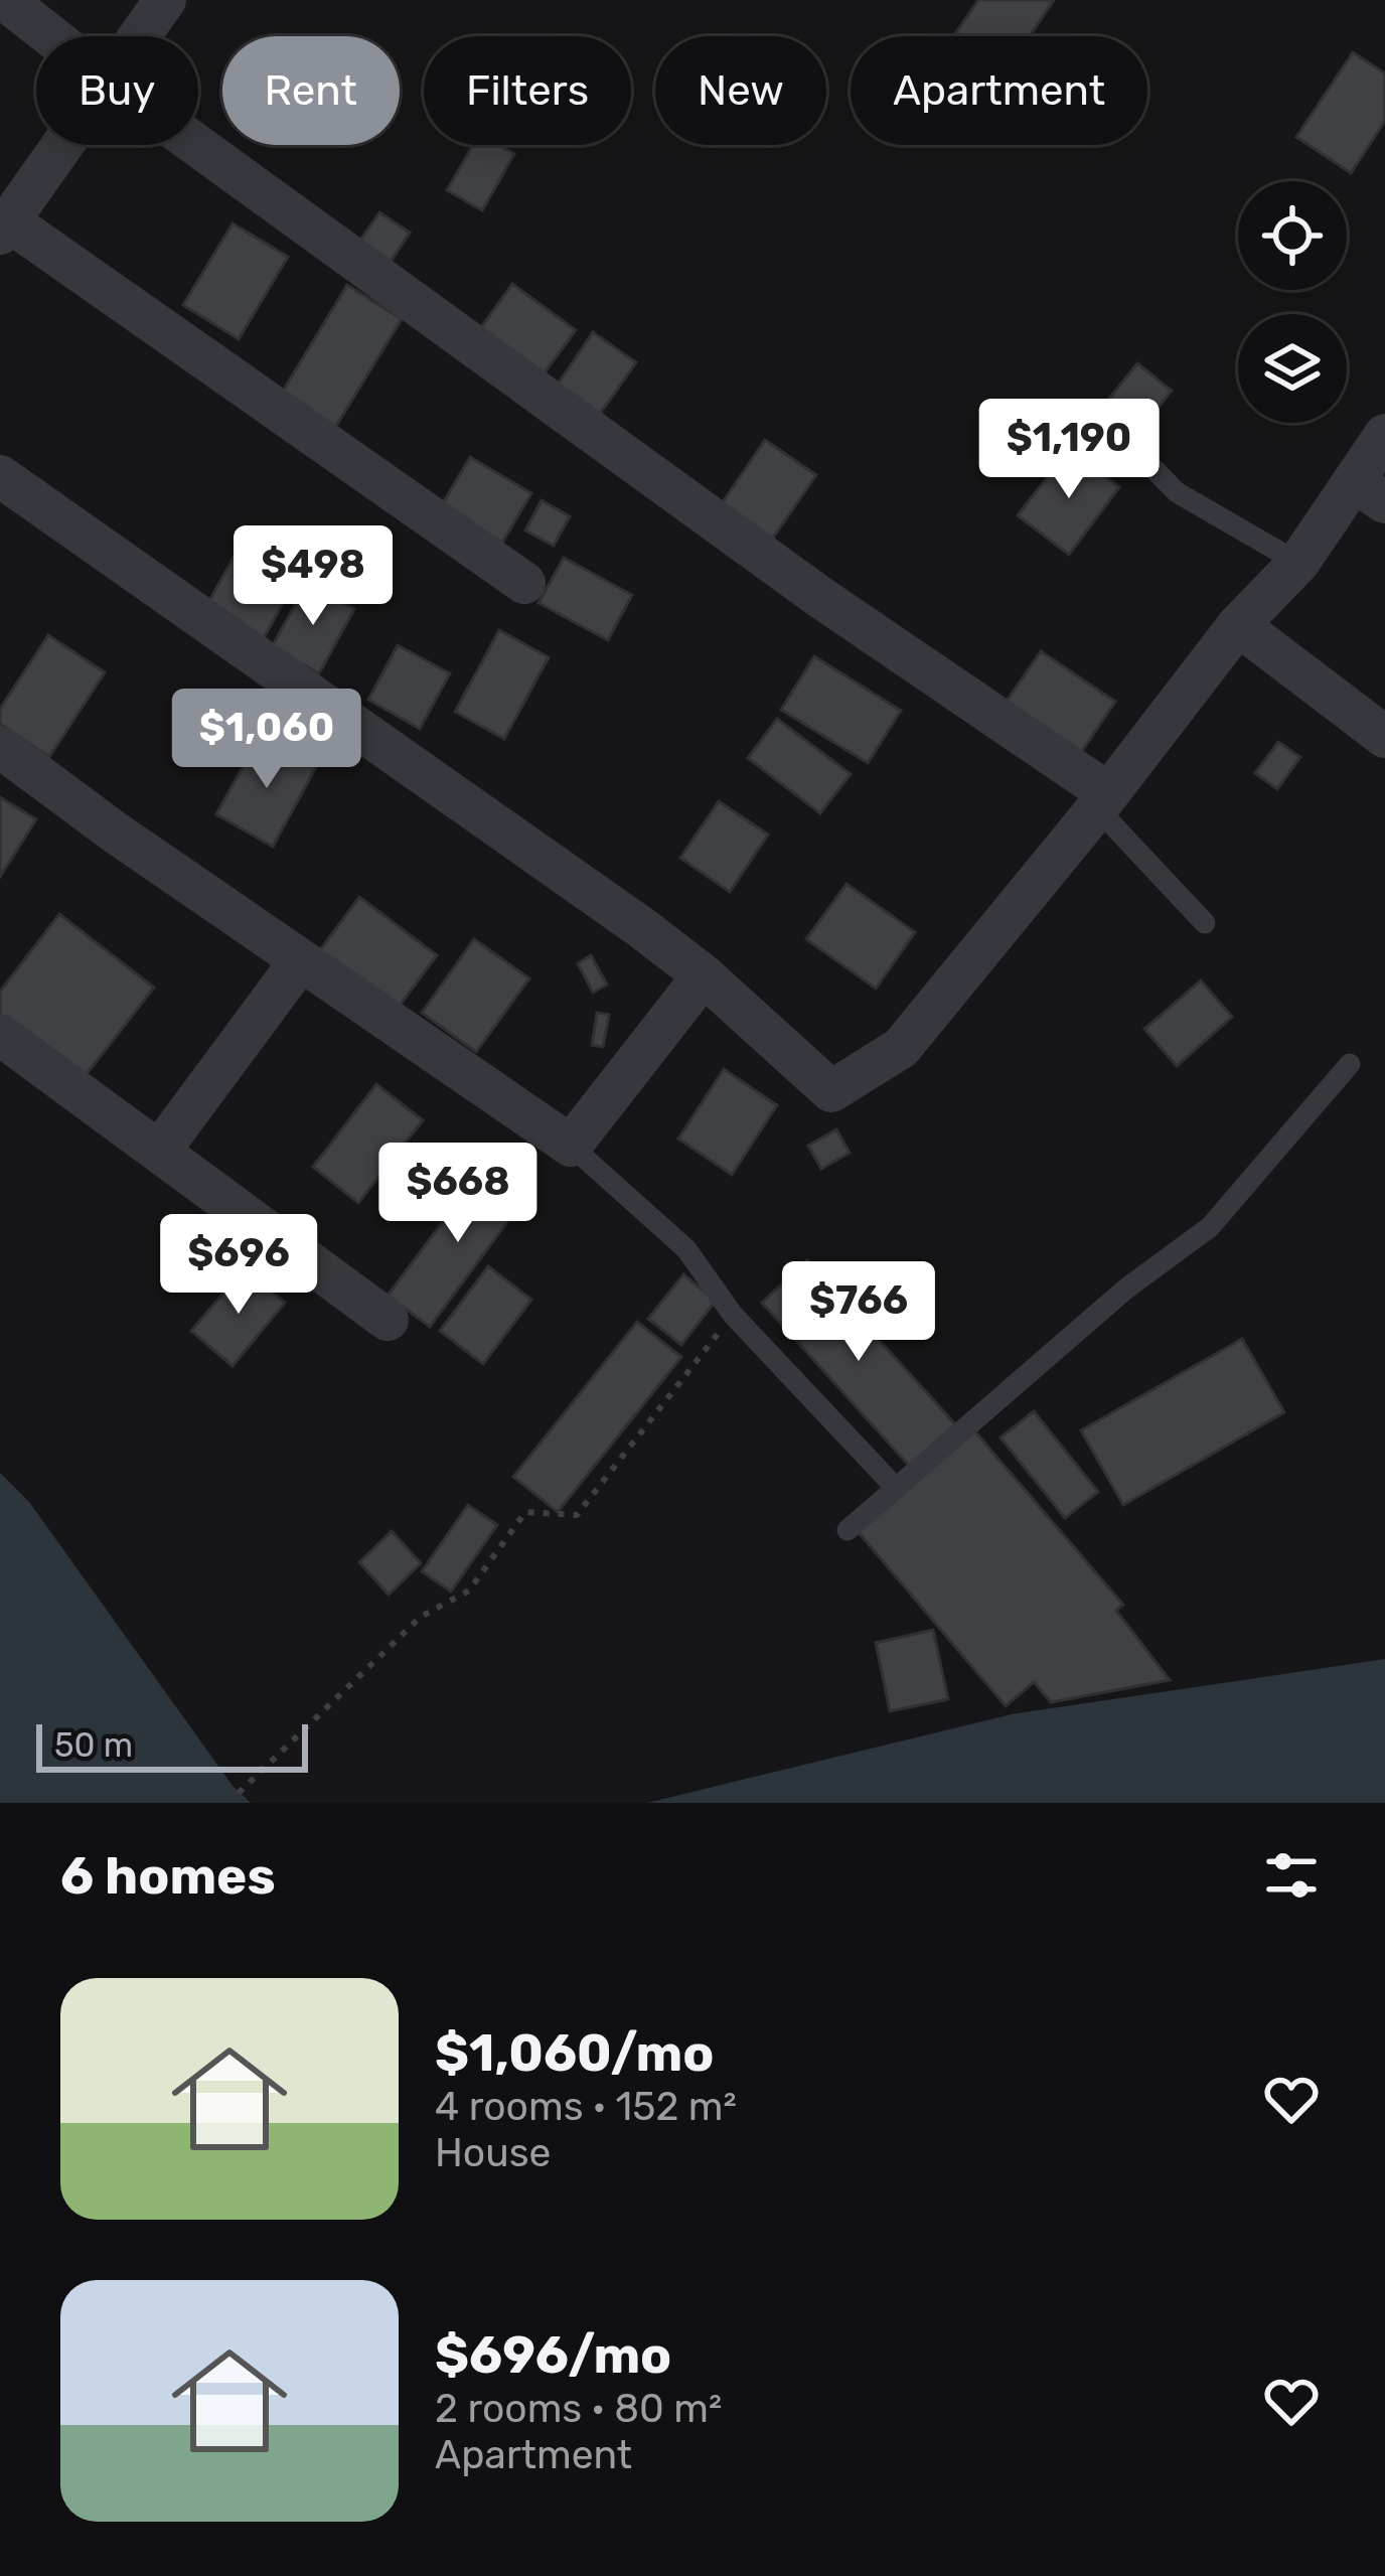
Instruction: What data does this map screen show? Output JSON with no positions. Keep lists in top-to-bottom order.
{
  "scale_bar": "50 m",
  "page": {
    "chip": [
      "Buy",
      "Rent",
      "Filters",
      "New",
      "Apartment"
    ],
    "price": [
      "$1,190",
      "$498",
      "$1,060",
      "$668",
      "$696",
      "$766"
    ],
    "scale": "50 m",
    "heading": "6 homes",
    "list": [
      {
        "name": "$1,060/mo",
        "note": "4 rooms · 152 m² · House"
      },
      {
        "name": "$696/mo",
        "note": "2 rooms · 80 m² · Apartment"
      }
    ]
  }
}
